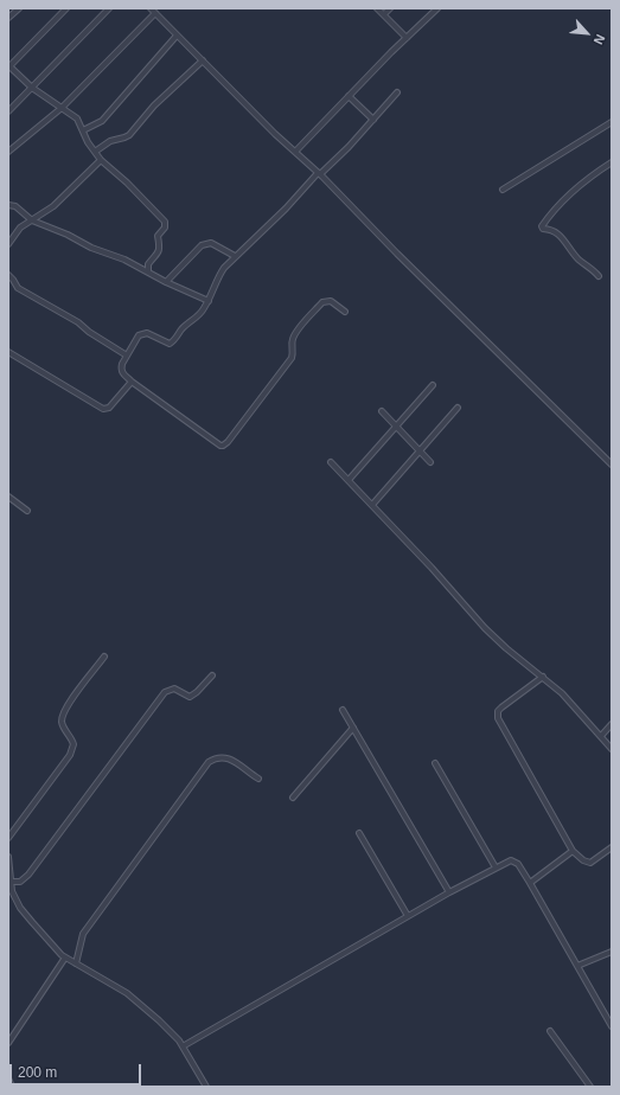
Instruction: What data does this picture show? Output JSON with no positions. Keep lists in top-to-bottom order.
{
  "scale_bar": "200 m",
  "north": "bottom right"
}
